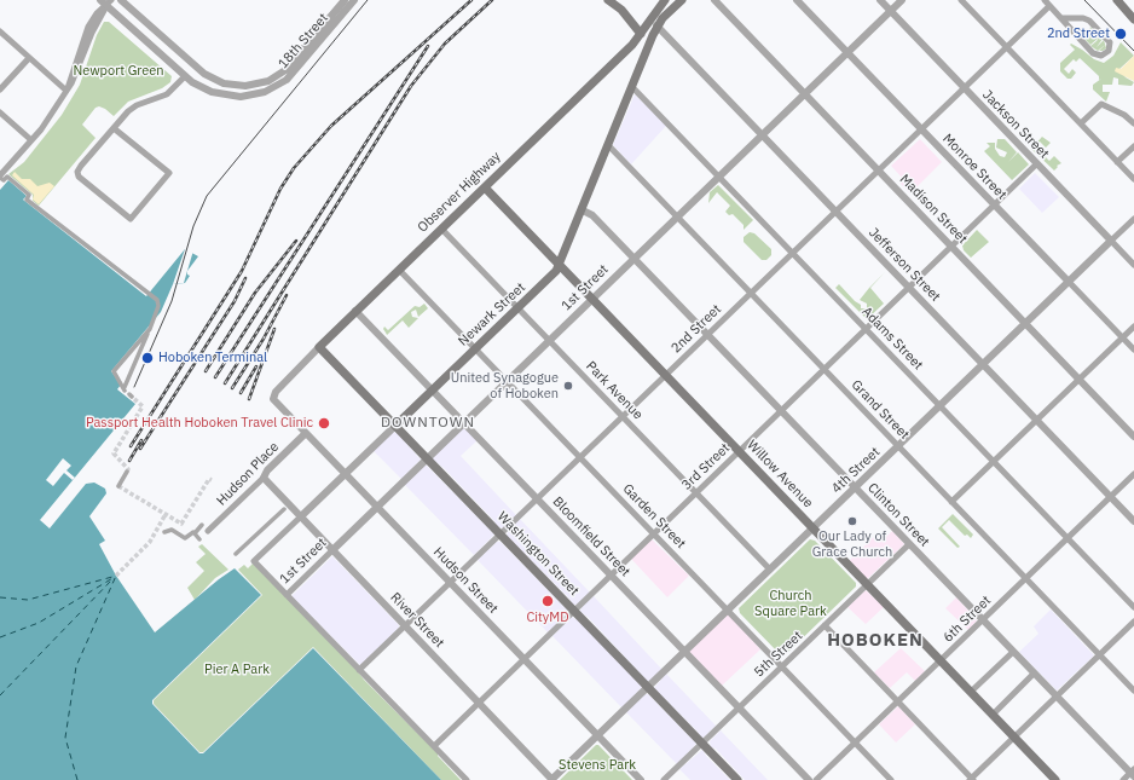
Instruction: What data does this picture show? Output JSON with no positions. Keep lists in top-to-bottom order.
{
  "streets": {
    "main road": [
      "Observer Highway",
      "Newark Street",
      "Willow Avenue",
      "Washington Street"
    ],
    "street": [
      "18th Street",
      "Jackson Street",
      "Monroe Street",
      "Madison Street",
      "Jefferson Street",
      "1st Street",
      "2nd Street",
      "Adams Street",
      "Park Avenue",
      "Grand Street",
      "3rd Street",
      "4th Street",
      "Hudson Place",
      "Clinton Street",
      "Garden Street",
      "Bloomfield Street",
      "Hudson Street",
      "6th Street",
      "River Street",
      "5th Street"
    ]
  },
  "crossings": [
    ["Jackson Street", "1st Street"],
    ["Jackson Street", "2nd Street"],
    ["Jackson Street", "3rd Street"],
    ["Jackson Street", "4th Street"],
    ["Monroe Street", "1st Street"],
    ["Monroe Street", "2nd Street"],
    ["Monroe Street", "3rd Street"],
    ["Monroe Street", "4th Street"],
    ["Observer Highway", "Park Avenue"],
    ["Observer Highway", "Willow Avenue"],
    ["Observer Highway", "Garden Street"],
    ["Observer Highway", "Bloomfield Street"],
    ["Observer Highway", "Washington Street"],
    ["Observer Highway", "Hudson Street"],
    ["Madison Street", "1st Street"],
    ["Madison Street", "2nd Street"],
    ["Madison Street", "3rd Street"],
    ["Madison Street", "4th Street"],
    ["Jefferson Street", "1st Street"],
    ["Jefferson Street", "Newark Street"],
    ["Jefferson Street", "2nd Street"],
    ["Jefferson Street", "3rd Street"],
    ["Jefferson Street", "4th Street"],
    ["Jefferson Street", "6th Street"],
    ["1st Street", "Newark Street"],
    ["1st Street", "Adams Street"],
    ["1st Street", "Park Avenue"],
    ["1st Street", "Grand Street"],
    ["1st Street", "Willow Avenue"],
    ["1st Street", "Clinton Street"],
    ["1st Street", "Garden Street"],
    ["1st Street", "Bloomfield Street"],
    ["1st Street", "Washington Street"],
    ["1st Street", "Hudson Street"],
    ["1st Street", "River Street"],
    ["Newark Street", "Adams Street"],
    ["Newark Street", "Park Avenue"],
    ["Newark Street", "Grand Street"],
    ["Newark Street", "Willow Avenue"],
    ["Newark Street", "Clinton Street"],
    ["Newark Street", "Garden Street"],
    ["Newark Street", "Bloomfield Street"],
    ["Newark Street", "Washington Street"],
    ["Newark Street", "Hudson Street"],
    ["Newark Street", "River Street"],
    ["2nd Street", "Adams Street"],
    ["2nd Street", "Park Avenue"],
    ["2nd Street", "Grand Street"],
    ["2nd Street", "Willow Avenue"],
    ["2nd Street", "Clinton Street"],
    ["2nd Street", "Garden Street"],
    ["2nd Street", "Bloomfield Street"],
    ["2nd Street", "Washington Street"],
    ["2nd Street", "Hudson Street"],
    ["2nd Street", "River Street"],
    ["Adams Street", "3rd Street"],
    ["Adams Street", "4th Street"],
    ["Adams Street", "6th Street"],
    ["Park Avenue", "3rd Street"],
    ["Park Avenue", "4th Street"],
    ["Grand Street", "3rd Street"],
    ["Grand Street", "4th Street"],
    ["Grand Street", "6th Street"],
    ["3rd Street", "Willow Avenue"],
    ["3rd Street", "Clinton Street"],
    ["3rd Street", "Garden Street"],
    ["3rd Street", "Bloomfield Street"],
    ["3rd Street", "Washington Street"],
    ["3rd Street", "Hudson Street"],
    ["3rd Street", "River Street"],
    ["4th Street", "Willow Avenue"],
    ["4th Street", "Clinton Street"],
    ["4th Street", "Garden Street"],
    ["4th Street", "Bloomfield Street"],
    ["4th Street", "Washington Street"],
    ["4th Street", "Hudson Street"],
    ["4th Street", "River Street"],
    ["Hudson Place", "Hudson Street"],
    ["Hudson Place", "River Street"],
    ["Willow Avenue", "6th Street"],
    ["Willow Avenue", "5th Street"],
    ["Clinton Street", "6th Street"],
    ["Clinton Street", "5th Street"],
    ["Garden Street", "6th Street"],
    ["Garden Street", "5th Street"],
    ["Bloomfield Street", "5th Street"],
    ["Washington Street", "5th Street"]
  ],
  "districts": ["DOWNTOWN", "HOBOKEN"],
  "parks": [
    "Newport Green",
    "Church Square Park",
    "Pier A Park",
    "Stevens Park"
  ],
  "places": [
    "2nd Street",
    "Hoboken Terminal",
    "United Synagogue of Hoboken",
    "Passport Health Hoboken Travel Clinic",
    "Our Lady of Grace Church",
    "CityMD"
  ]
}
